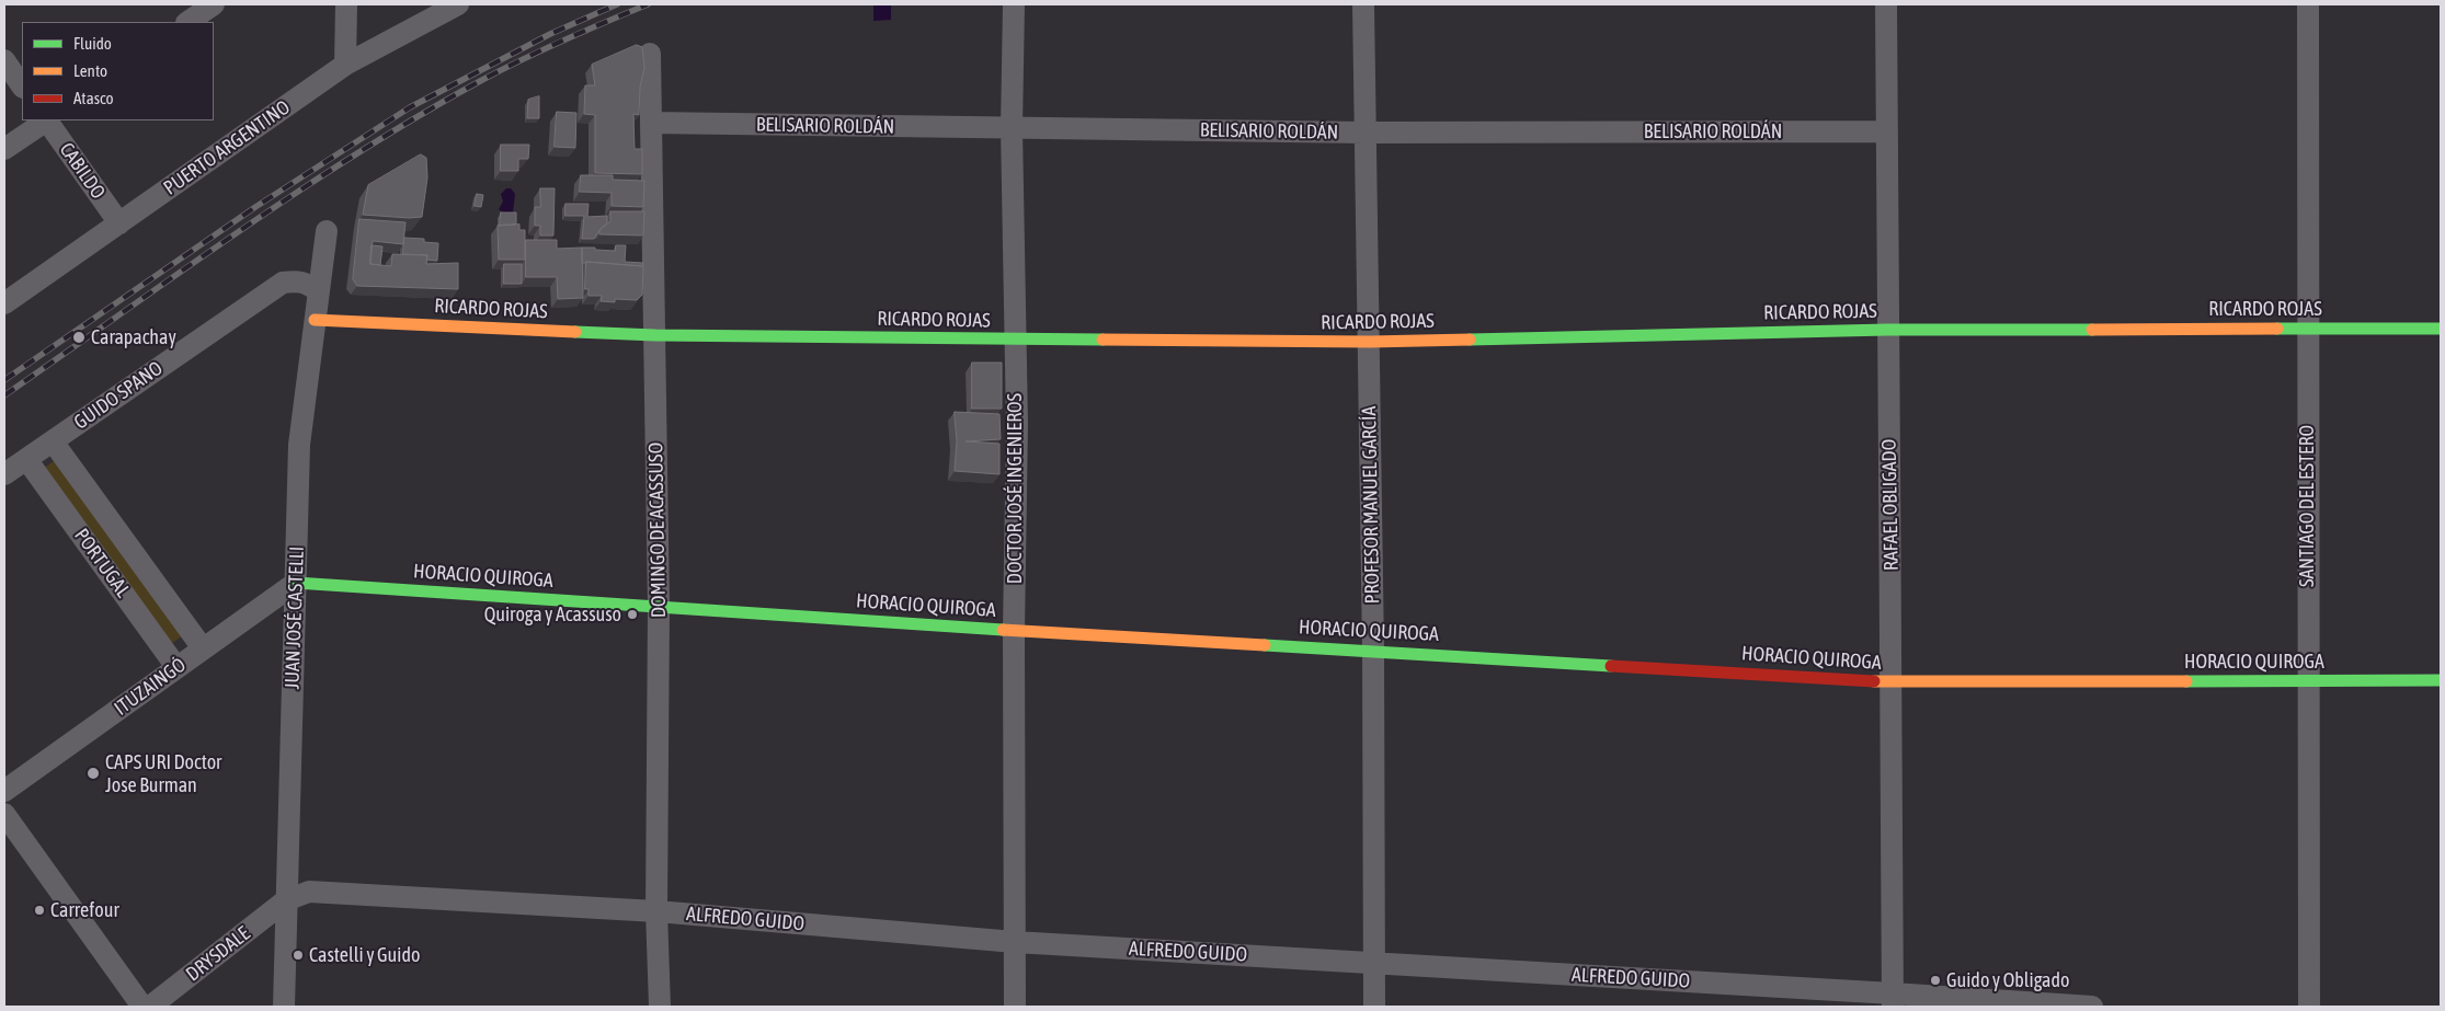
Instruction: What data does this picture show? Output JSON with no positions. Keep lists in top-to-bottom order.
{
  "streets": {
    "street": [
      "BELISARIO ROLDÁN",
      "PUERTO ARGENTINO",
      "CABILDO",
      "RICARDO ROJAS",
      "GUIDO SPANO",
      "DOCTOR JOSÉ INGENIEROS",
      "PROFESOR MANUEL GARCÍA",
      "RAFAEL OBLIGADO",
      "SANTIAGO DEL ESTERO",
      "DOMINGO DE ACASSUSO",
      "PORTUGAL",
      "HORACIO QUIROGA",
      "JUAN JOSÉ CASTELLI",
      "ITUZAINGÓ",
      "ALFREDO GUIDO",
      "DRYSDALE"
    ]
  },
  "crossings": [
    ["BELISARIO ROLDÁN", "DOCTOR JOSÉ INGENIEROS"],
    ["BELISARIO ROLDÁN", "PROFESOR MANUEL GARCÍA"],
    ["BELISARIO ROLDÁN", "RAFAEL OBLIGADO"],
    ["BELISARIO ROLDÁN", "DOMINGO DE ACASSUSO"],
    ["PUERTO ARGENTINO", "CABILDO"],
    ["RICARDO ROJAS", "DOCTOR JOSÉ INGENIEROS"],
    ["RICARDO ROJAS", "PROFESOR MANUEL GARCÍA"],
    ["RICARDO ROJAS", "RAFAEL OBLIGADO"],
    ["RICARDO ROJAS", "SANTIAGO DEL ESTERO"],
    ["RICARDO ROJAS", "DOMINGO DE ACASSUSO"],
    ["RICARDO ROJAS", "JUAN JOSÉ CASTELLI"],
    ["GUIDO SPANO", "PORTUGAL"],
    ["GUIDO SPANO", "JUAN JOSÉ CASTELLI"],
    ["DOCTOR JOSÉ INGENIEROS", "HORACIO QUIROGA"],
    ["DOCTOR JOSÉ INGENIEROS", "ALFREDO GUIDO"],
    ["PROFESOR MANUEL GARCÍA", "HORACIO QUIROGA"],
    ["PROFESOR MANUEL GARCÍA", "ALFREDO GUIDO"],
    ["RAFAEL OBLIGADO", "HORACIO QUIROGA"],
    ["RAFAEL OBLIGADO", "ALFREDO GUIDO"],
    ["SANTIAGO DEL ESTERO", "HORACIO QUIROGA"],
    ["DOMINGO DE ACASSUSO", "HORACIO QUIROGA"],
    ["DOMINGO DE ACASSUSO", "ALFREDO GUIDO"],
    ["PORTUGAL", "ITUZAINGÓ"],
    ["HORACIO QUIROGA", "JUAN JOSÉ CASTELLI"],
    ["HORACIO QUIROGA", "ITUZAINGÓ"],
    ["JUAN JOSÉ CASTELLI", "ITUZAINGÓ"],
    ["JUAN JOSÉ CASTELLI", "ALFREDO GUIDO"],
    ["JUAN JOSÉ CASTELLI", "DRYSDALE"],
    ["ALFREDO GUIDO", "DRYSDALE"]
  ],
  "places": [
    "Carapachay",
    "Quiroga y Acassuso",
    "CAPS URI Doctor Jose Burman",
    "Carrefour",
    "Castelli y Guido",
    "Guido y Obligado"
  ],
  "legend": ["Fluido", "Lento", "Atasco"]
}
